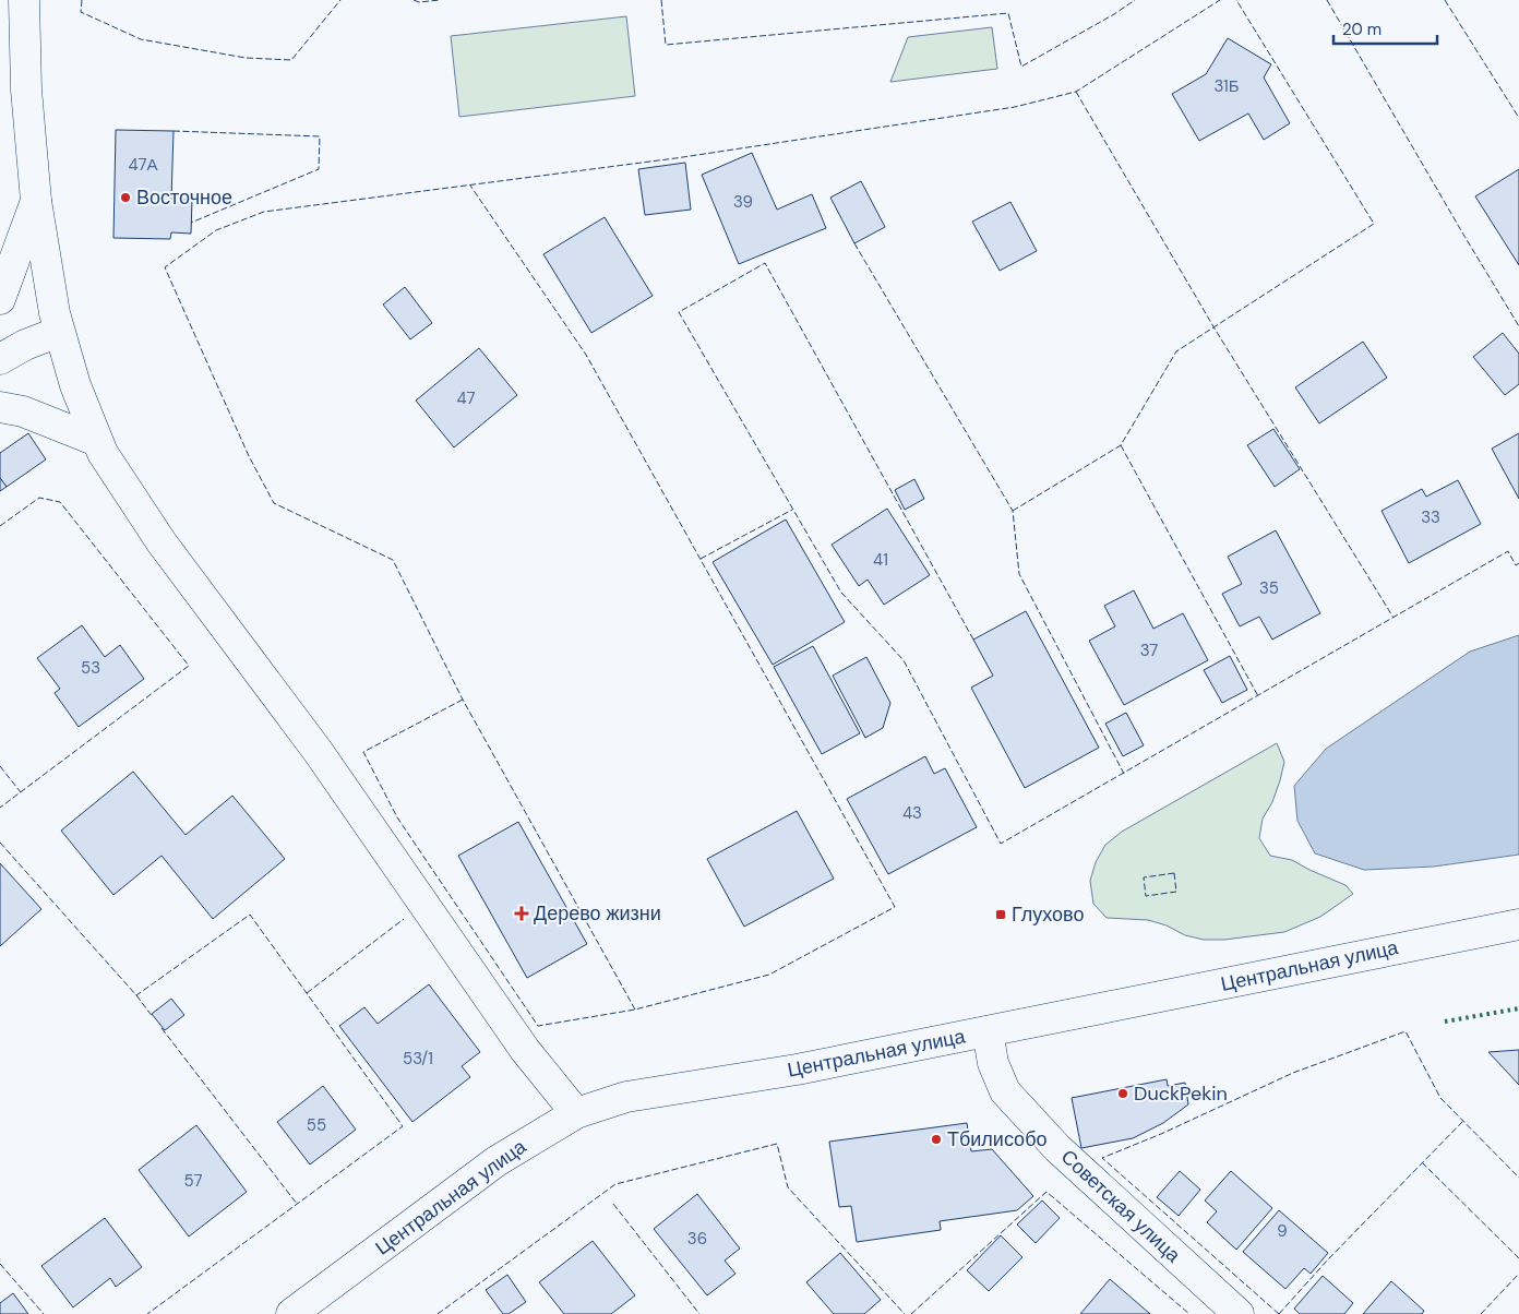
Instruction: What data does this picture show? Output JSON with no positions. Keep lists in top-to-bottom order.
{
  "streets": {
    "street": ["Центральная улица", "Советская улица"]
  },
  "crossings": [
    ["Центральная улица", "Советская улица"]
  ],
  "places": {
    "other": ["Восточное", "DuckPekin", "Тбилисобо"],
    "health": ["Дерево жизни"],
    "transit": ["Глухово"]
  },
  "house_numbers": [
    "31Б",
    "47А",
    "39",
    "47",
    "33",
    "41",
    "35",
    "37",
    "53",
    "43",
    "53/1",
    "55",
    "57",
    "9",
    "36"
  ],
  "scale_bar": "20 m"
}
